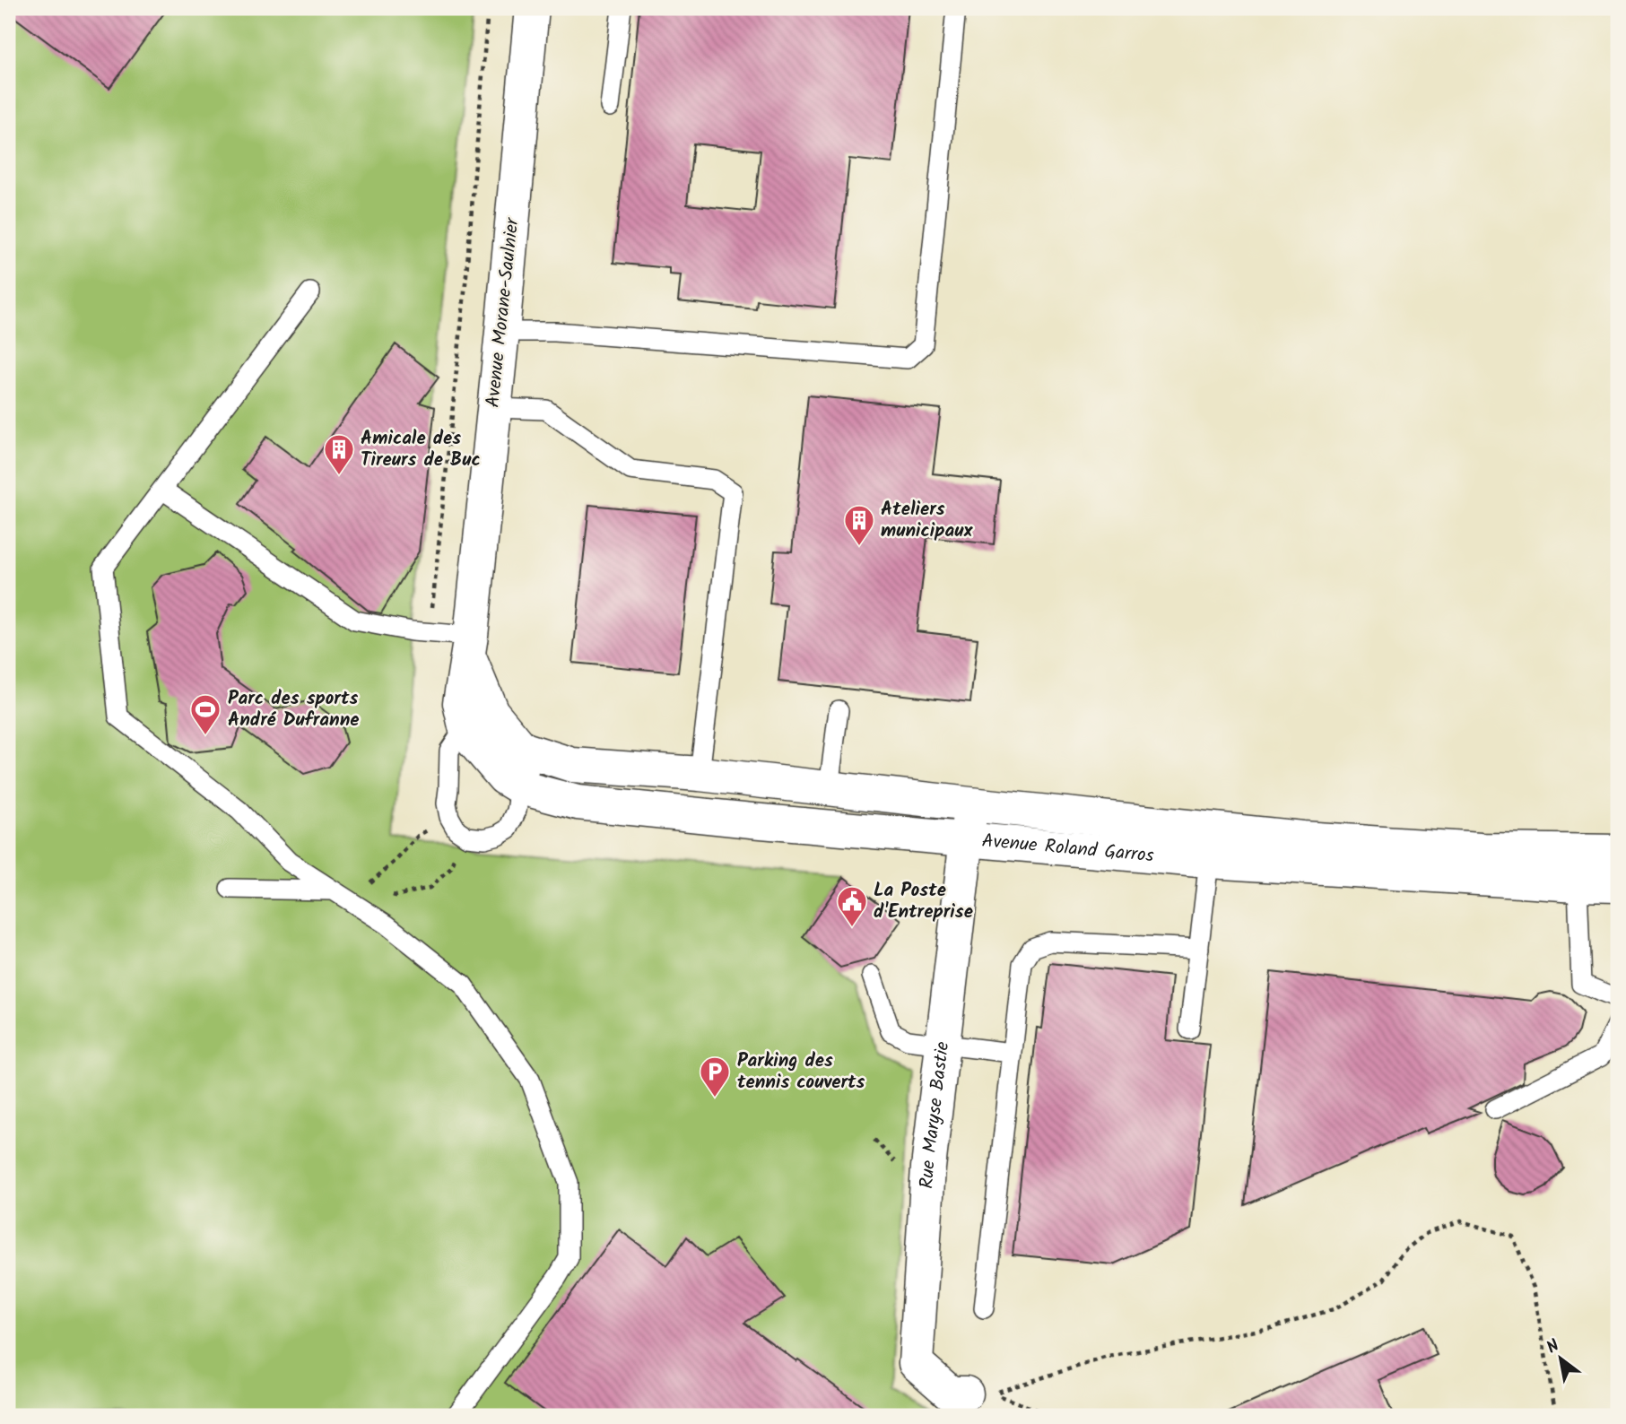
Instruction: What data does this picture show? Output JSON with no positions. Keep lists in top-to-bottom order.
{
  "streets": {
    "street": ["Avenue Morane-Saulnier", "Avenue Roland Garros", "Rue Maryse Bastie"]
  },
  "crossings": [
    ["Avenue Roland Garros", "Rue Maryse Bastie"]
  ],
  "places": {
    "building": ["Amicale des Tireurs de Buc", "Ateliers municipaux"],
    "sports": ["Parc des sports André Dufranne"],
    "public building": ["La Poste d'Entreprise"],
    "parking": ["Parking des tennis couverts"]
  },
  "north": "top left"
}
